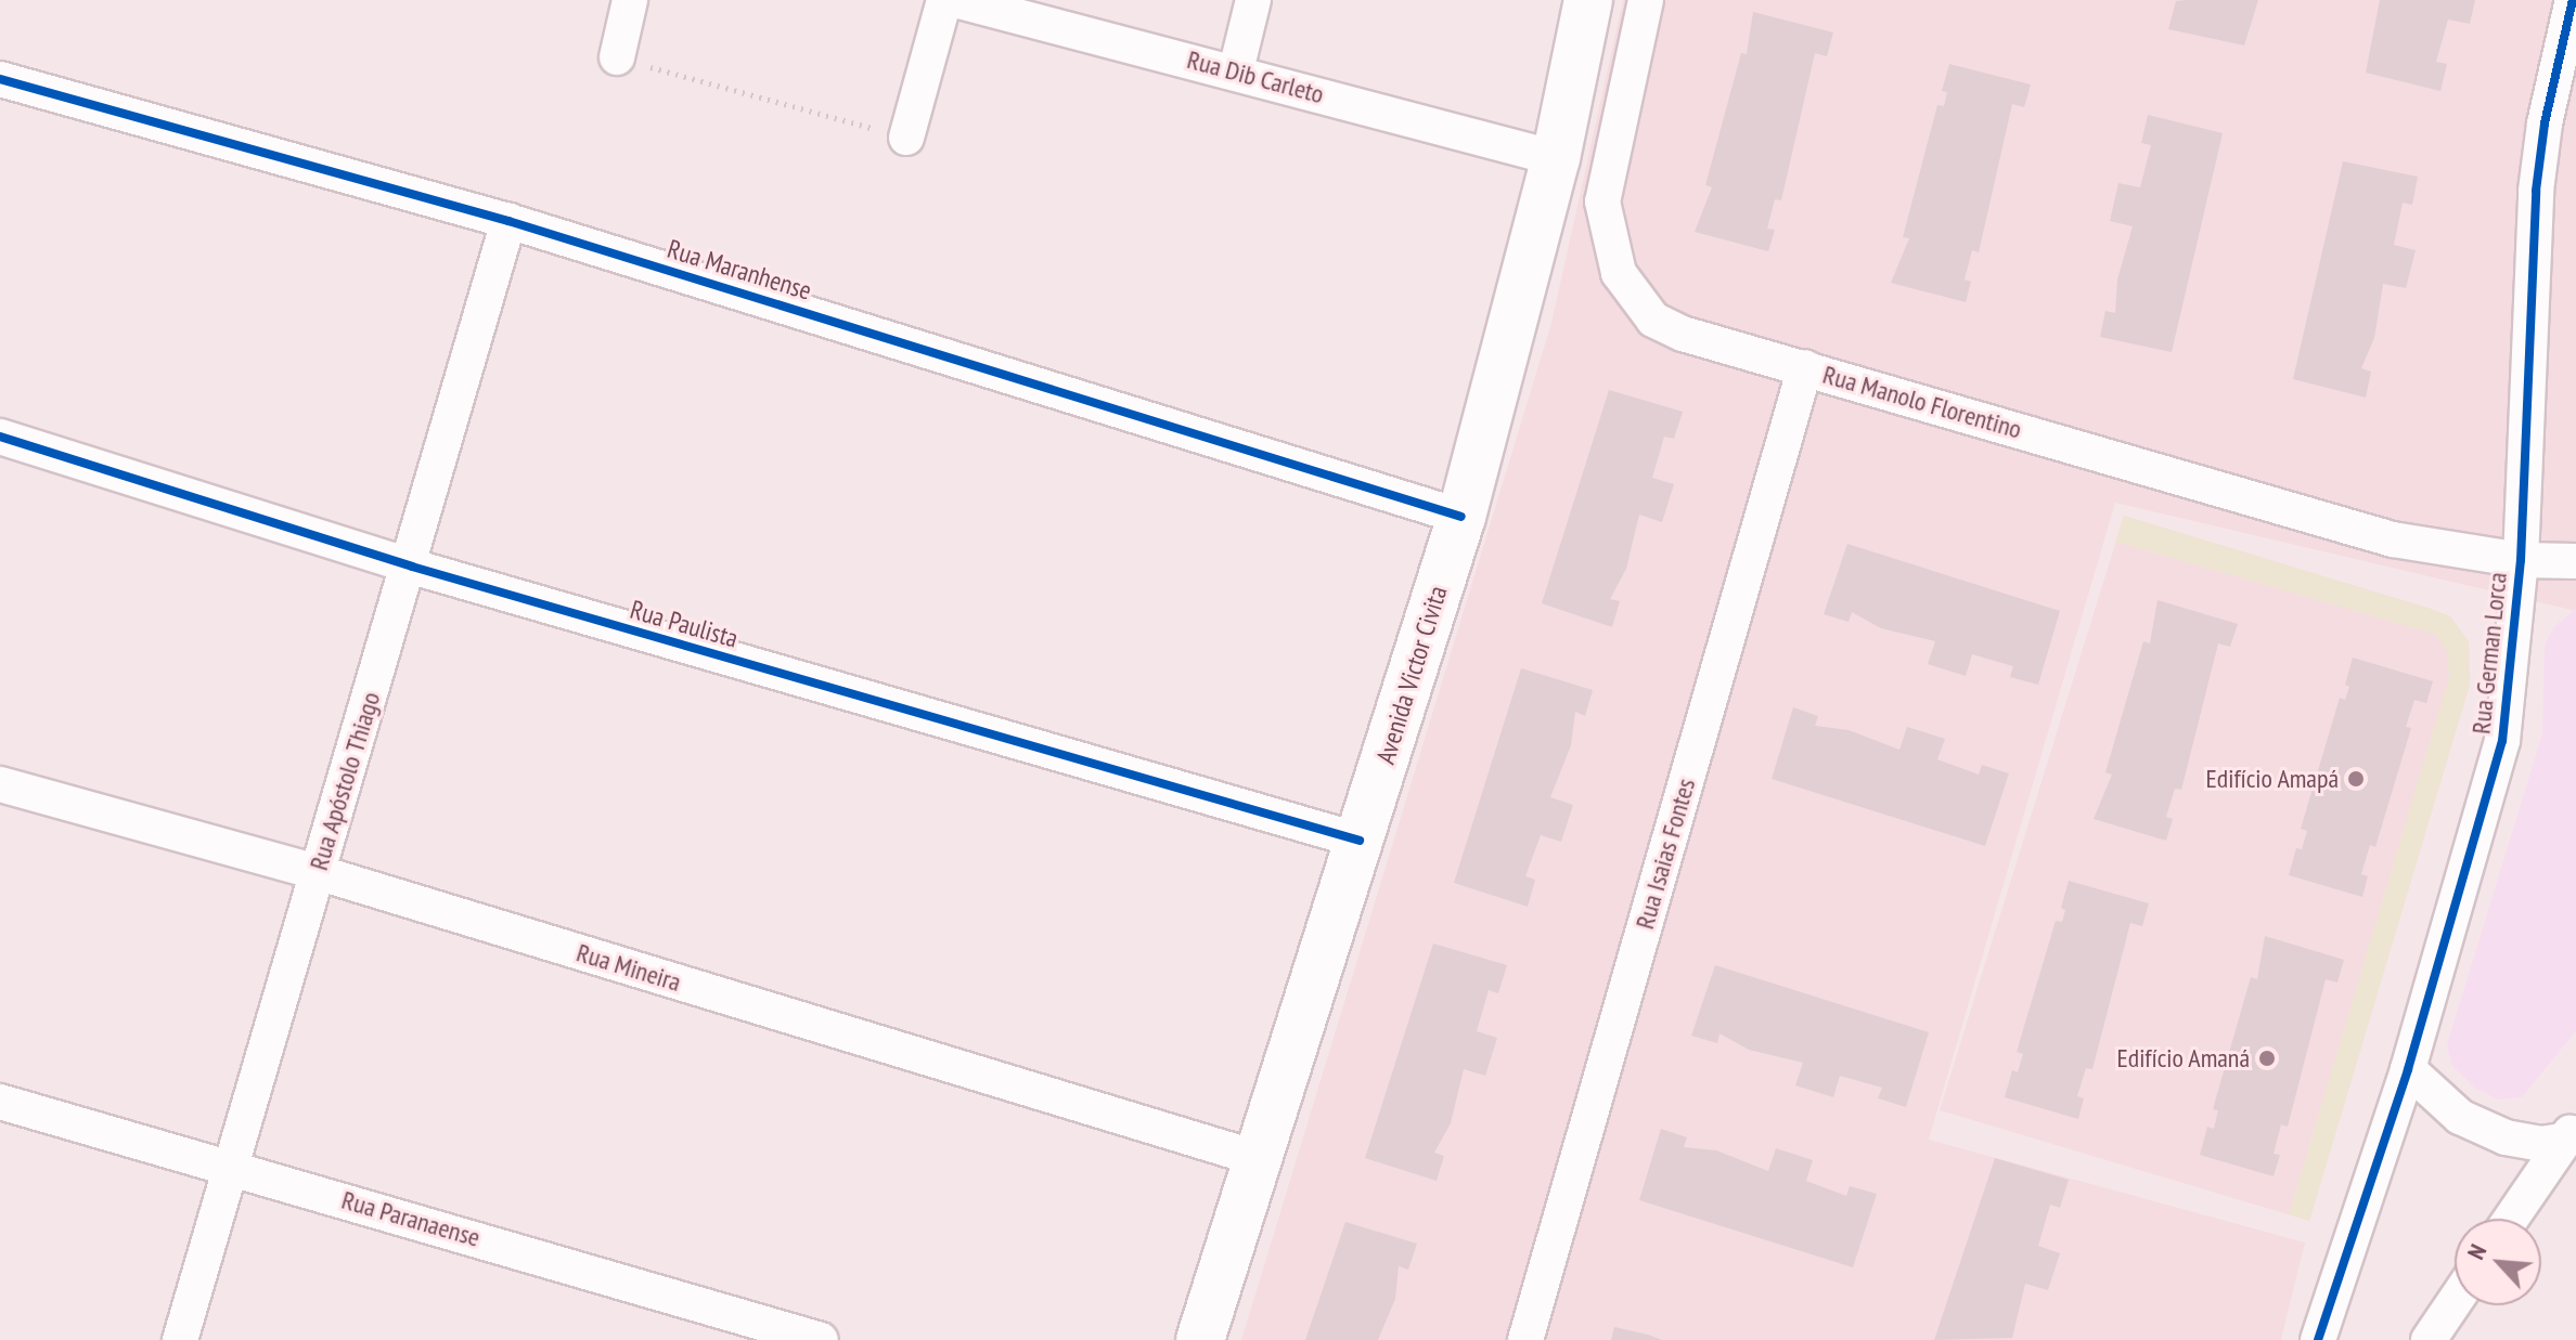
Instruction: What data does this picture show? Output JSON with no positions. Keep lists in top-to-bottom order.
{
  "streets": {
    "main road": ["Avenida Victor Civita"],
    "street": [
      "Rua Dib Carleto",
      "Rua Maranhense",
      "Rua Manolo Florentino",
      "Rua Paulista",
      "Rua German Lorca",
      "Rua Apóstolo Thiago",
      "Rua Isaias Fontes",
      "Rua Mineira",
      "Rua Paranaense"
    ]
  },
  "crossings": [
    ["Rua Dib Carleto", "Avenida Victor Civita"],
    ["Rua Maranhense", "Avenida Victor Civita"],
    ["Rua Maranhense", "Rua Apóstolo Thiago"],
    ["Rua Manolo Florentino", "Rua German Lorca"],
    ["Rua Manolo Florentino", "Rua Isaias Fontes"],
    ["Rua Paulista", "Avenida Victor Civita"],
    ["Rua Paulista", "Rua Apóstolo Thiago"],
    ["Avenida Victor Civita", "Rua Mineira"],
    ["Rua Apóstolo Thiago", "Rua Mineira"],
    ["Rua Apóstolo Thiago", "Rua Paranaense"]
  ],
  "places": ["Edifício Amapá", "Edifício Amaná"],
  "north": "top left"
}
